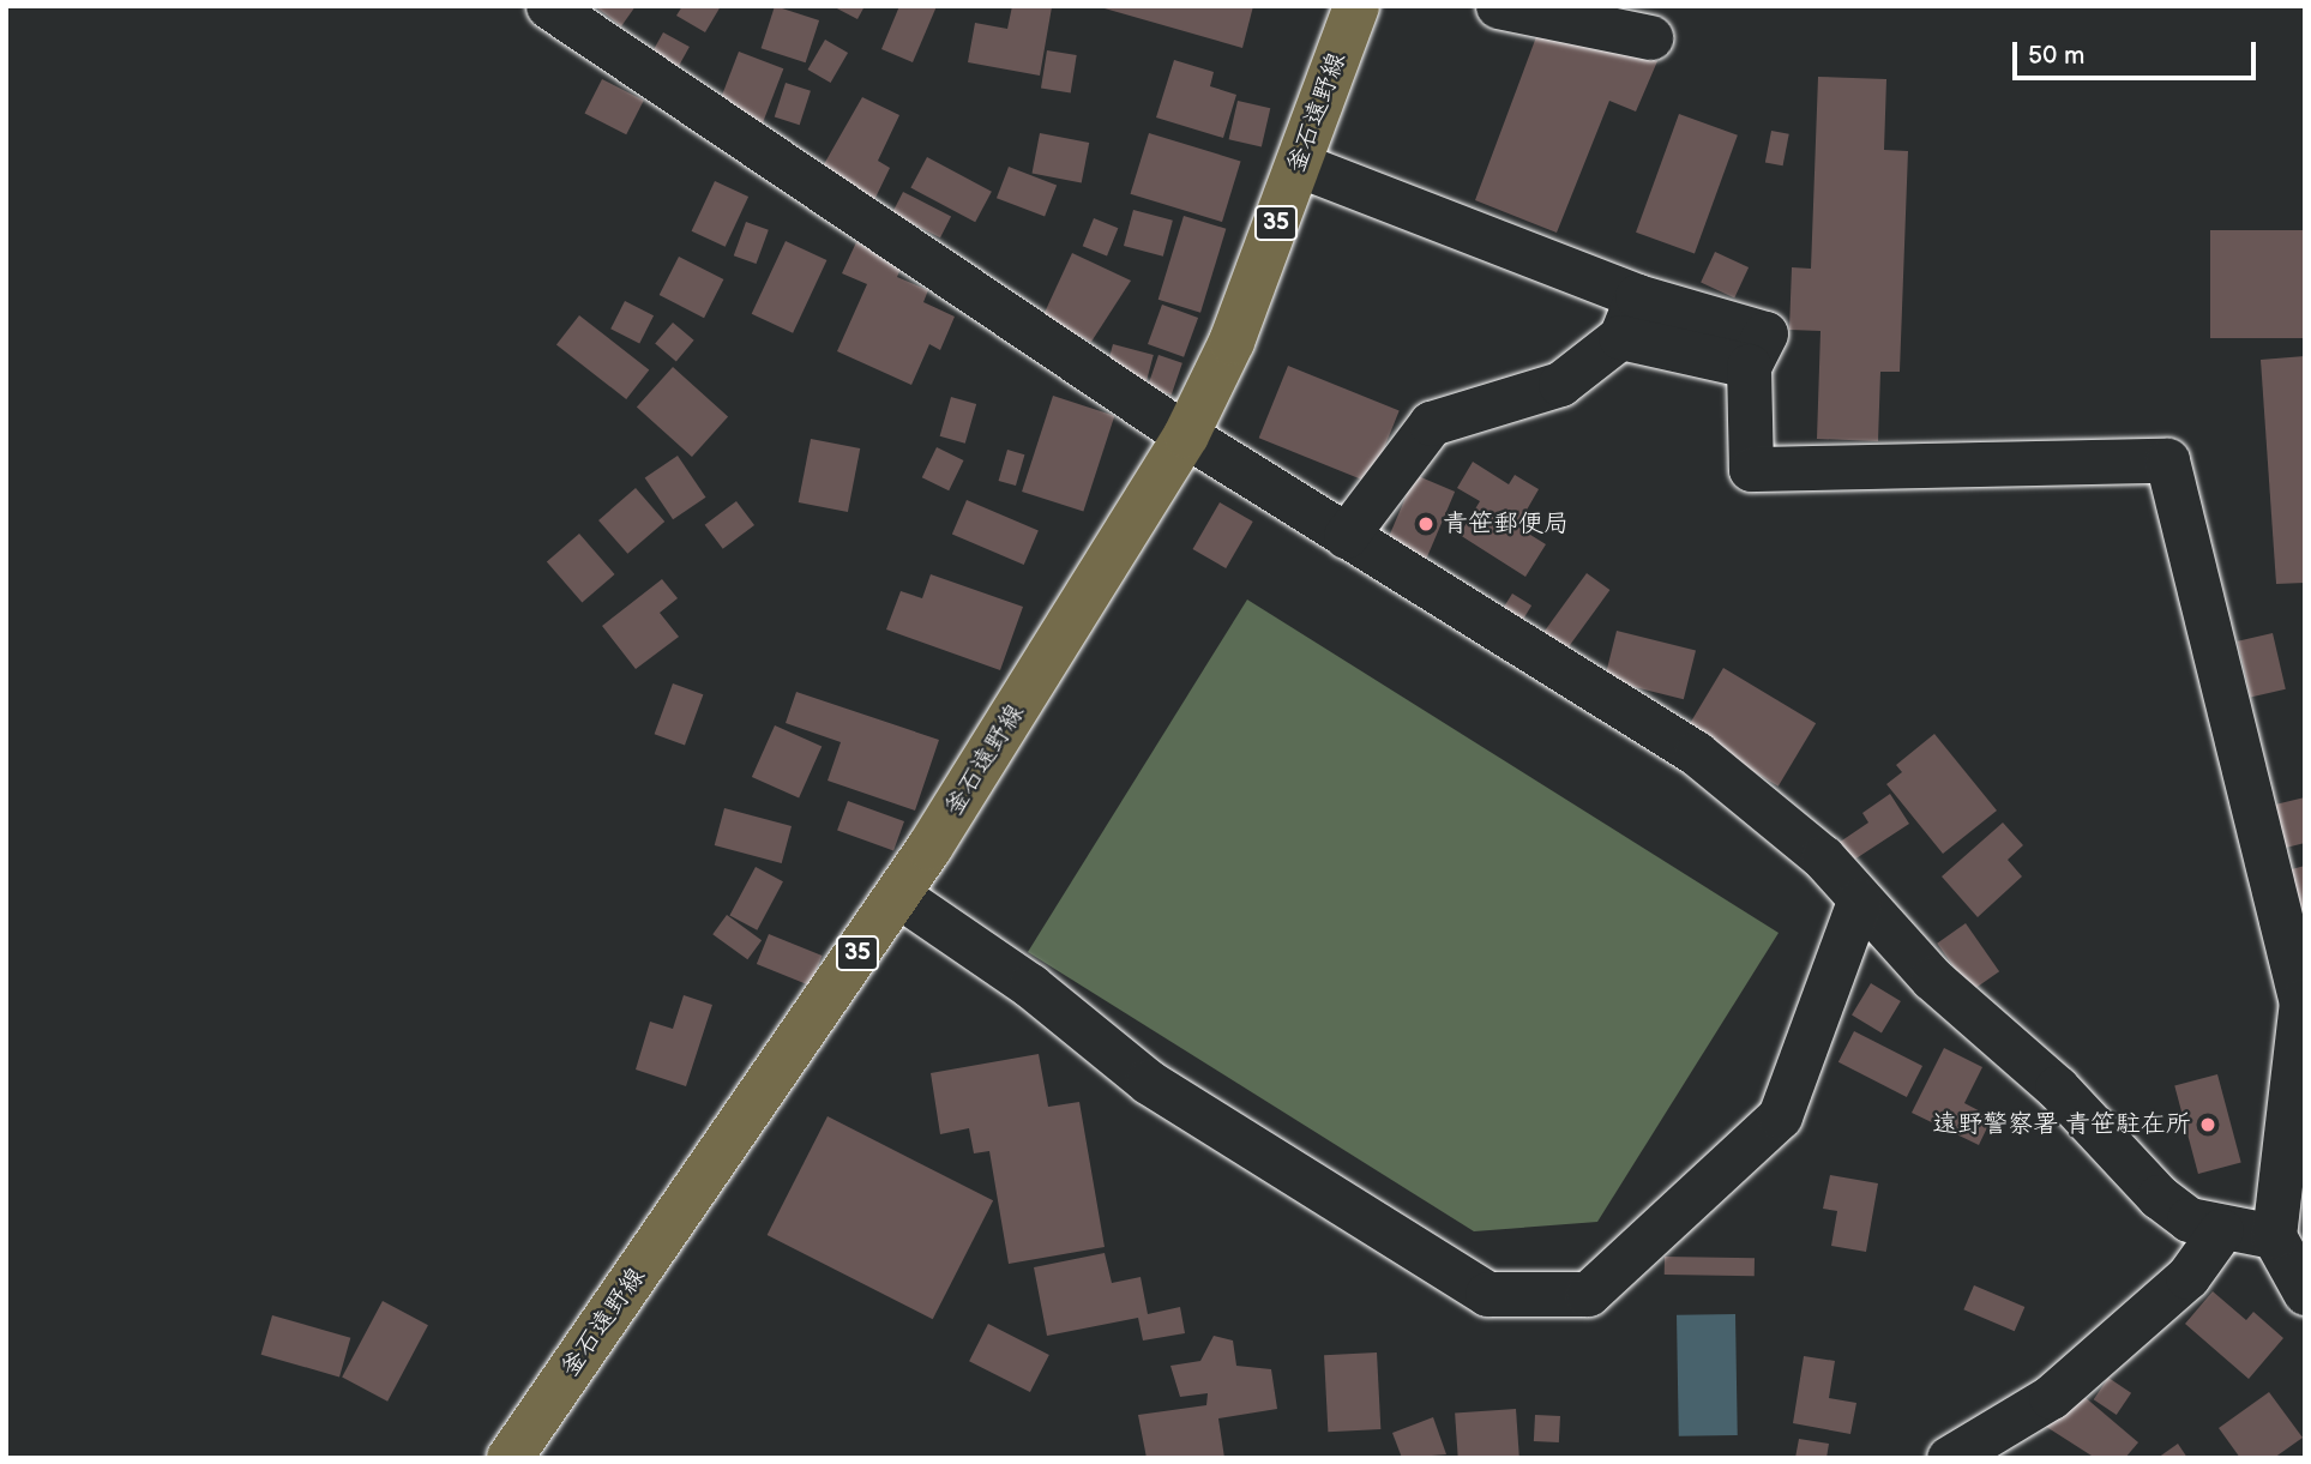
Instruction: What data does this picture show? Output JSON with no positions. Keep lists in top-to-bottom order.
{
  "streets": {
    "main road": ["釜石遠野線", "35"]
  },
  "places": ["青笹郵便局", "遠野警察署 青笹駐在所"],
  "scale_bar": "50 m"
}
